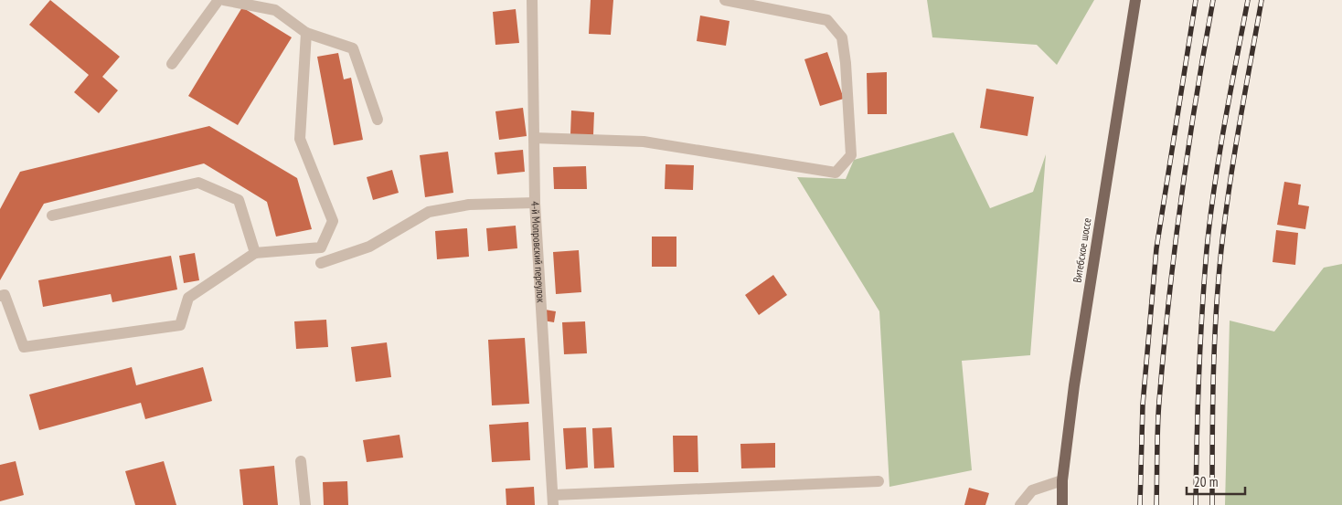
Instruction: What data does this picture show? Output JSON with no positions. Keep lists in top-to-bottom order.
{
  "streets": {
    "main road": ["Витебское шоссе"],
    "street": ["4-й Мопровский переулок"]
  },
  "scale_bar": "20 m"
}
